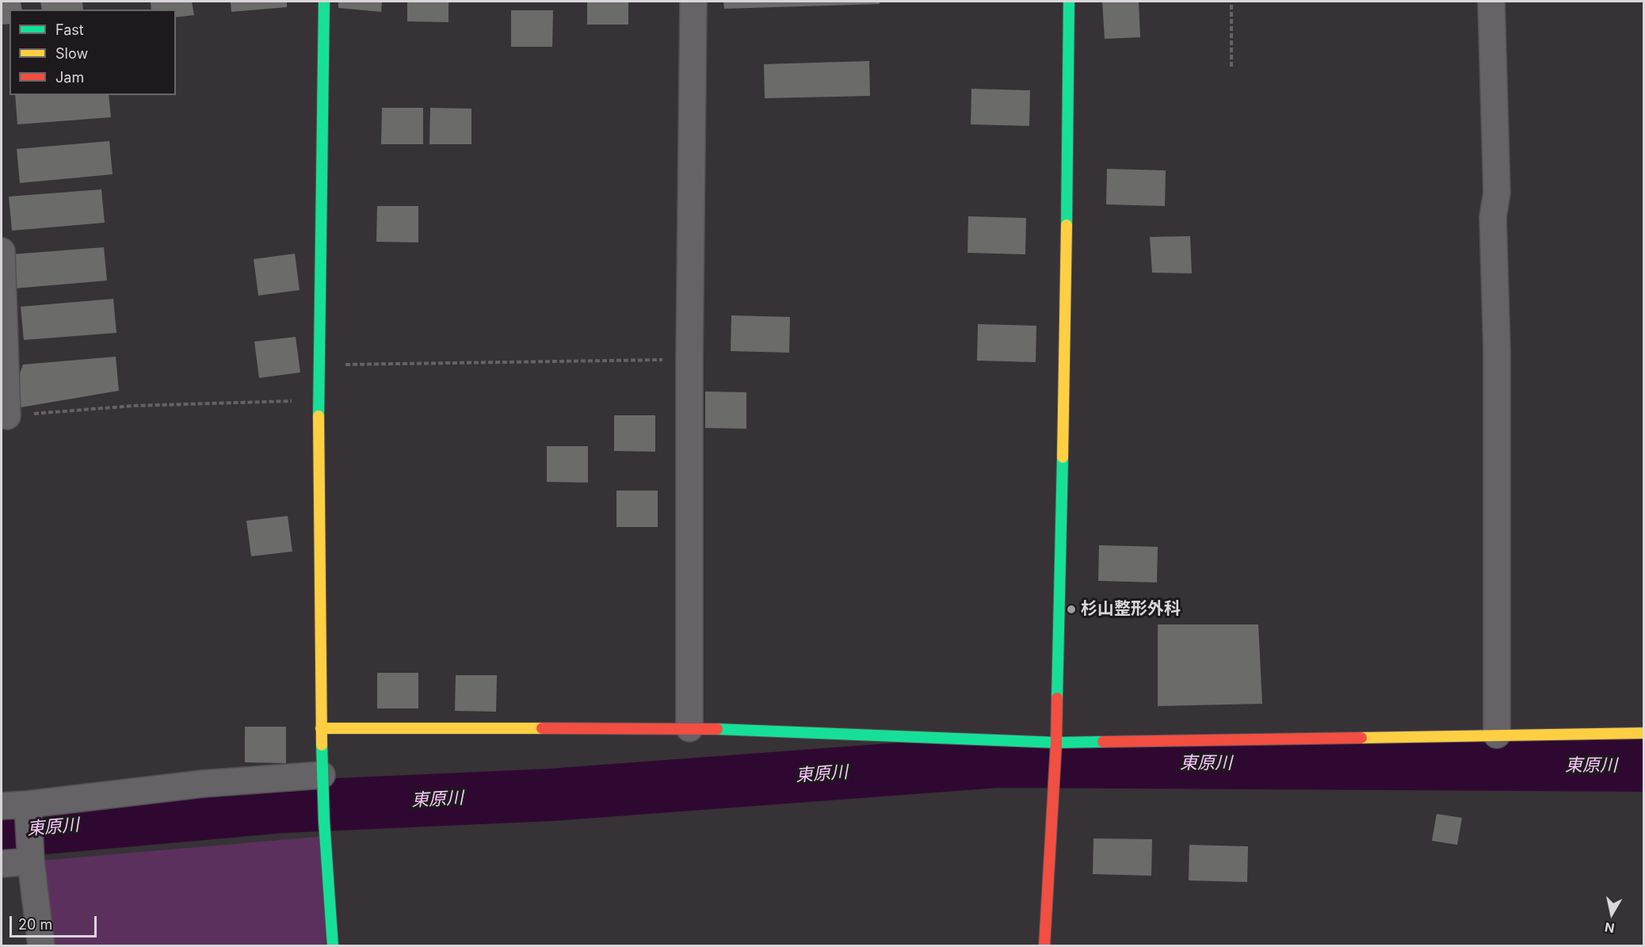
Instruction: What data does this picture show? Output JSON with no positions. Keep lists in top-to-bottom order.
{
  "water": ["東原川"],
  "places": ["杉山整形外科"],
  "legend": ["Fast", "Slow", "Jam"],
  "scale_bar": "20 m",
  "north": "bottom"
}
